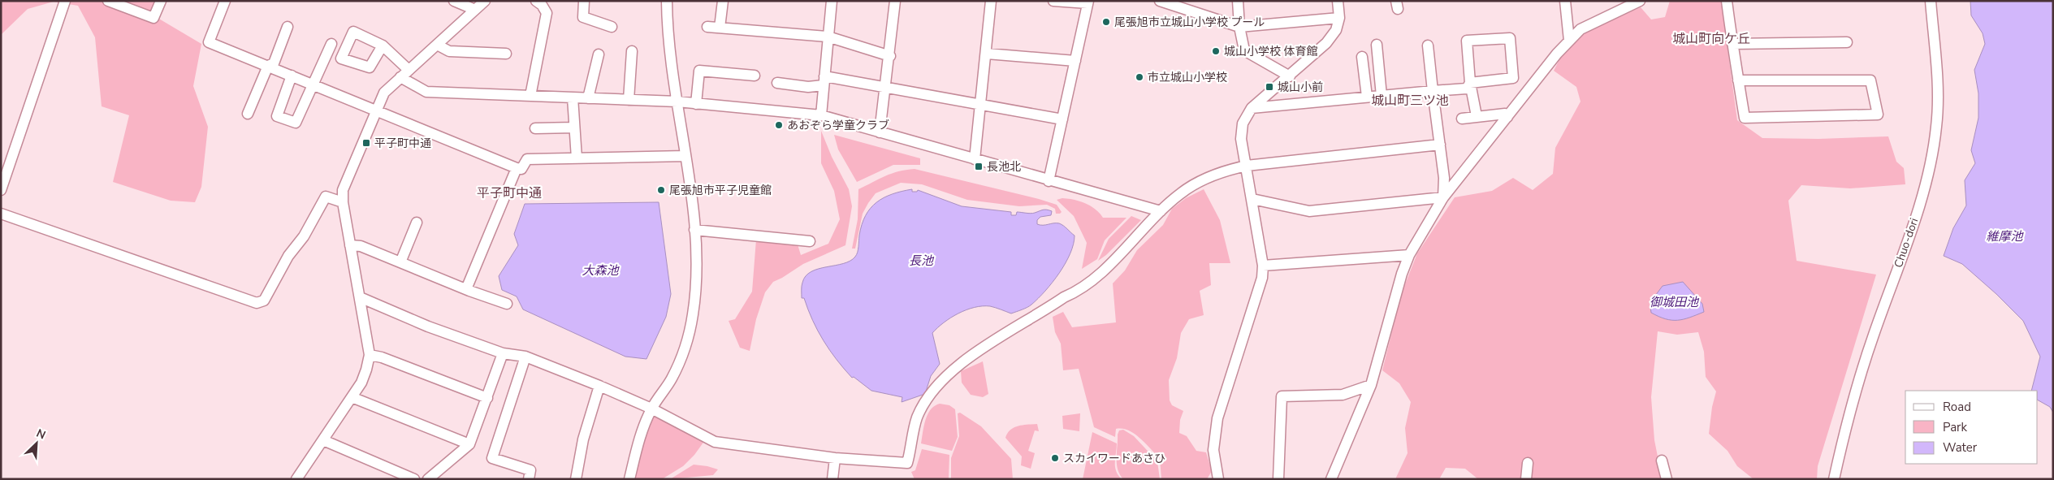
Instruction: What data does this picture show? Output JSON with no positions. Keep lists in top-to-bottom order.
{
  "streets": {
    "street": ["Chuo-dori"]
  },
  "districts": ["城山町向ケ丘", "城山町三ツ池", "平子町中通"],
  "water": [
    "維摩池",
    "長池",
    "大森池",
    "御城田池"
  ],
  "places": {
    "other": [
      "尾張旭市立城山小学校 プール",
      "城山小学校 体育館",
      "市立城山小学校",
      "あおぞら学童クラブ",
      "尾張旭市平子児童館",
      "スカイワードあさひ"
    ],
    "transit": ["城山小前", "平子町中通", "長池北"]
  },
  "legend": ["Road", "Park", "Water"],
  "north": "top right"
}
